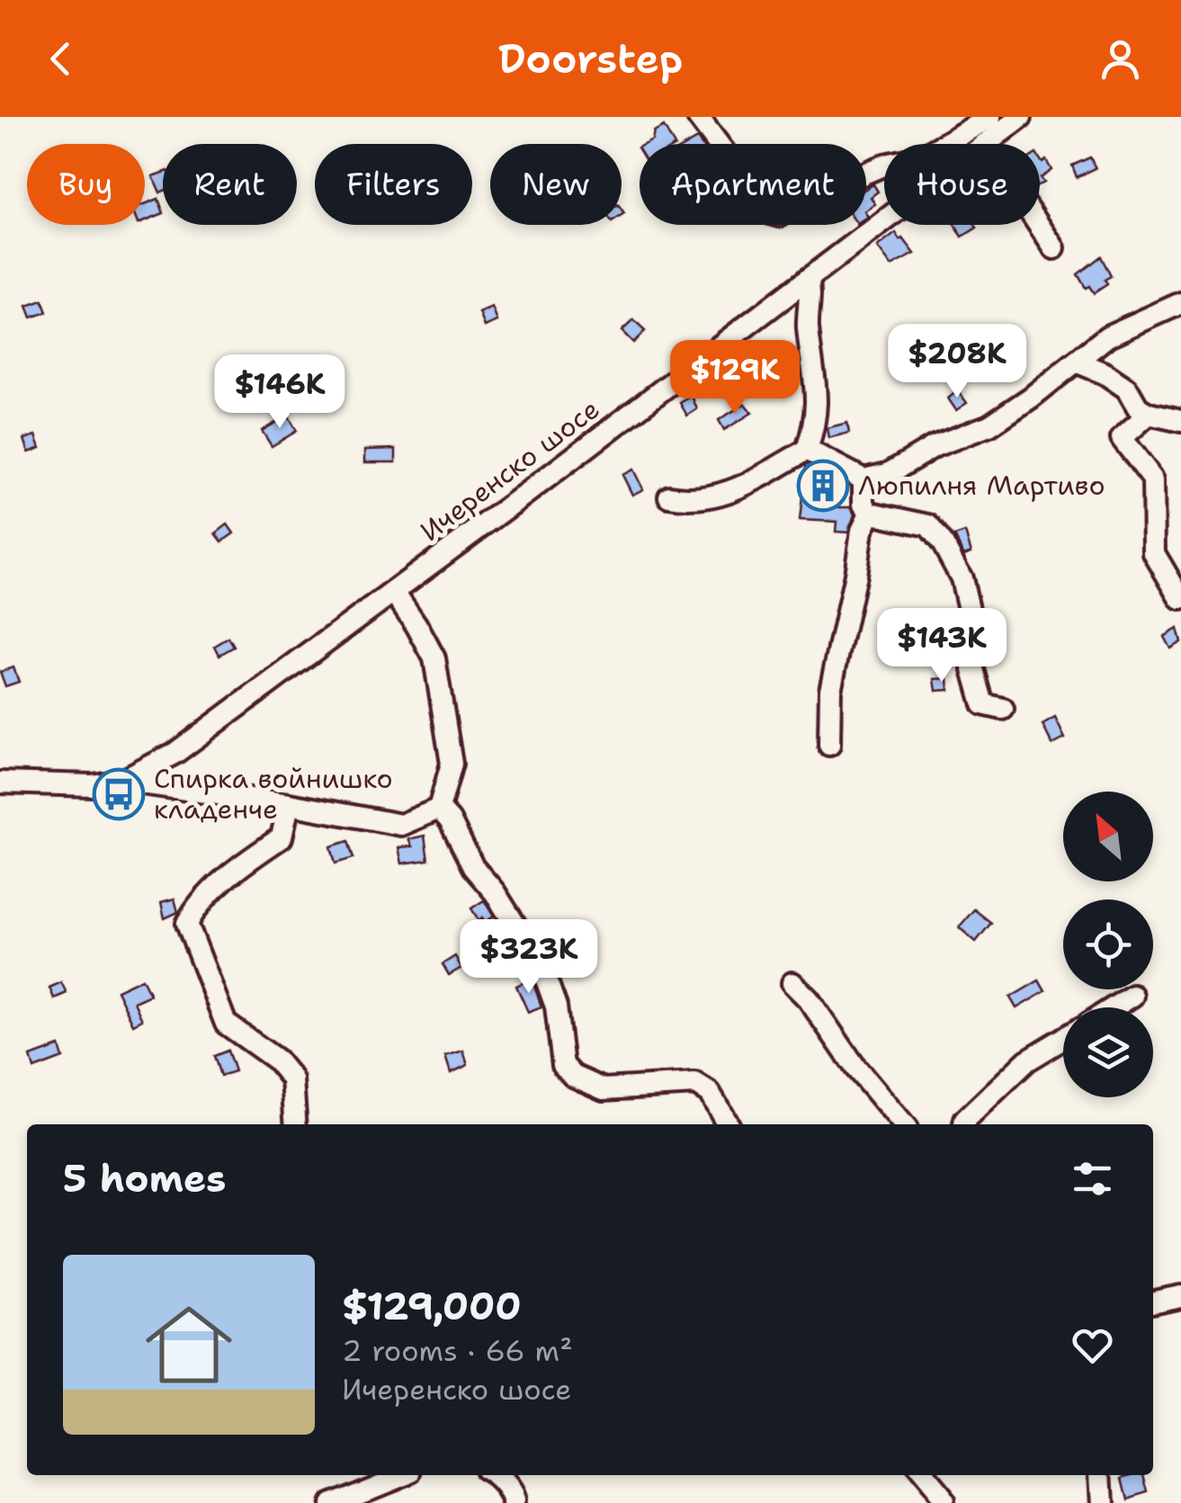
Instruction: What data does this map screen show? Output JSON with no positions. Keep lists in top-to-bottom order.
{
  "streets": {
    "street": ["Ичеренско шосе"]
  },
  "places": {
    "building": ["Люпилня Мартиво"],
    "bus stop": ["Спирка войнишко кладенче"]
  },
  "north": "top left",
  "page": {
    "header": "Doorstep",
    "chip": [
      "Buy",
      "Rent",
      "Filters",
      "New",
      "Apartment",
      "House"
    ],
    "price": [
      "$208K",
      "$129K",
      "$146K",
      "$143K",
      "$323K"
    ],
    "heading": "5 homes",
    "list": [
      {
        "name": "$129,000",
        "note": "2 rooms · 66 m² · Ичеренско шосе"
      }
    ]
  }
}
